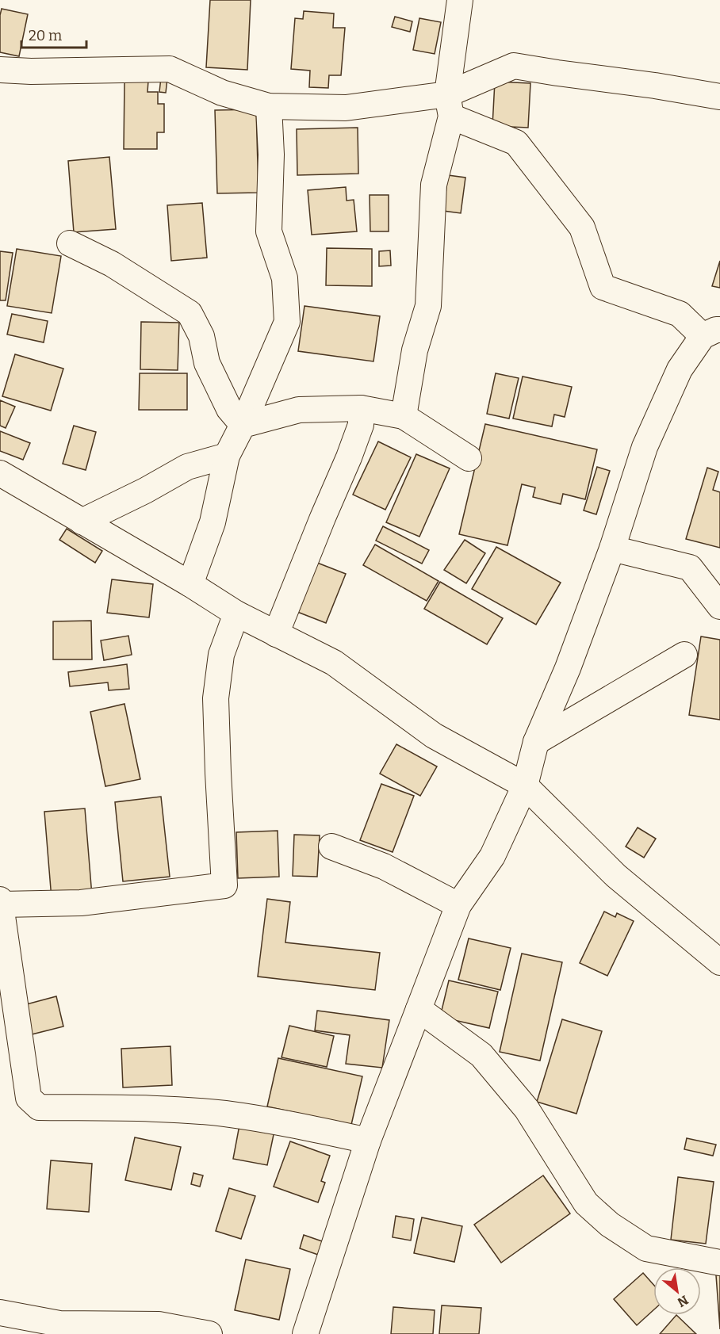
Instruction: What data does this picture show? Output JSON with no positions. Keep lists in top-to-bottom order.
{
  "scale_bar": "20 m",
  "north": "bottom right"
}
